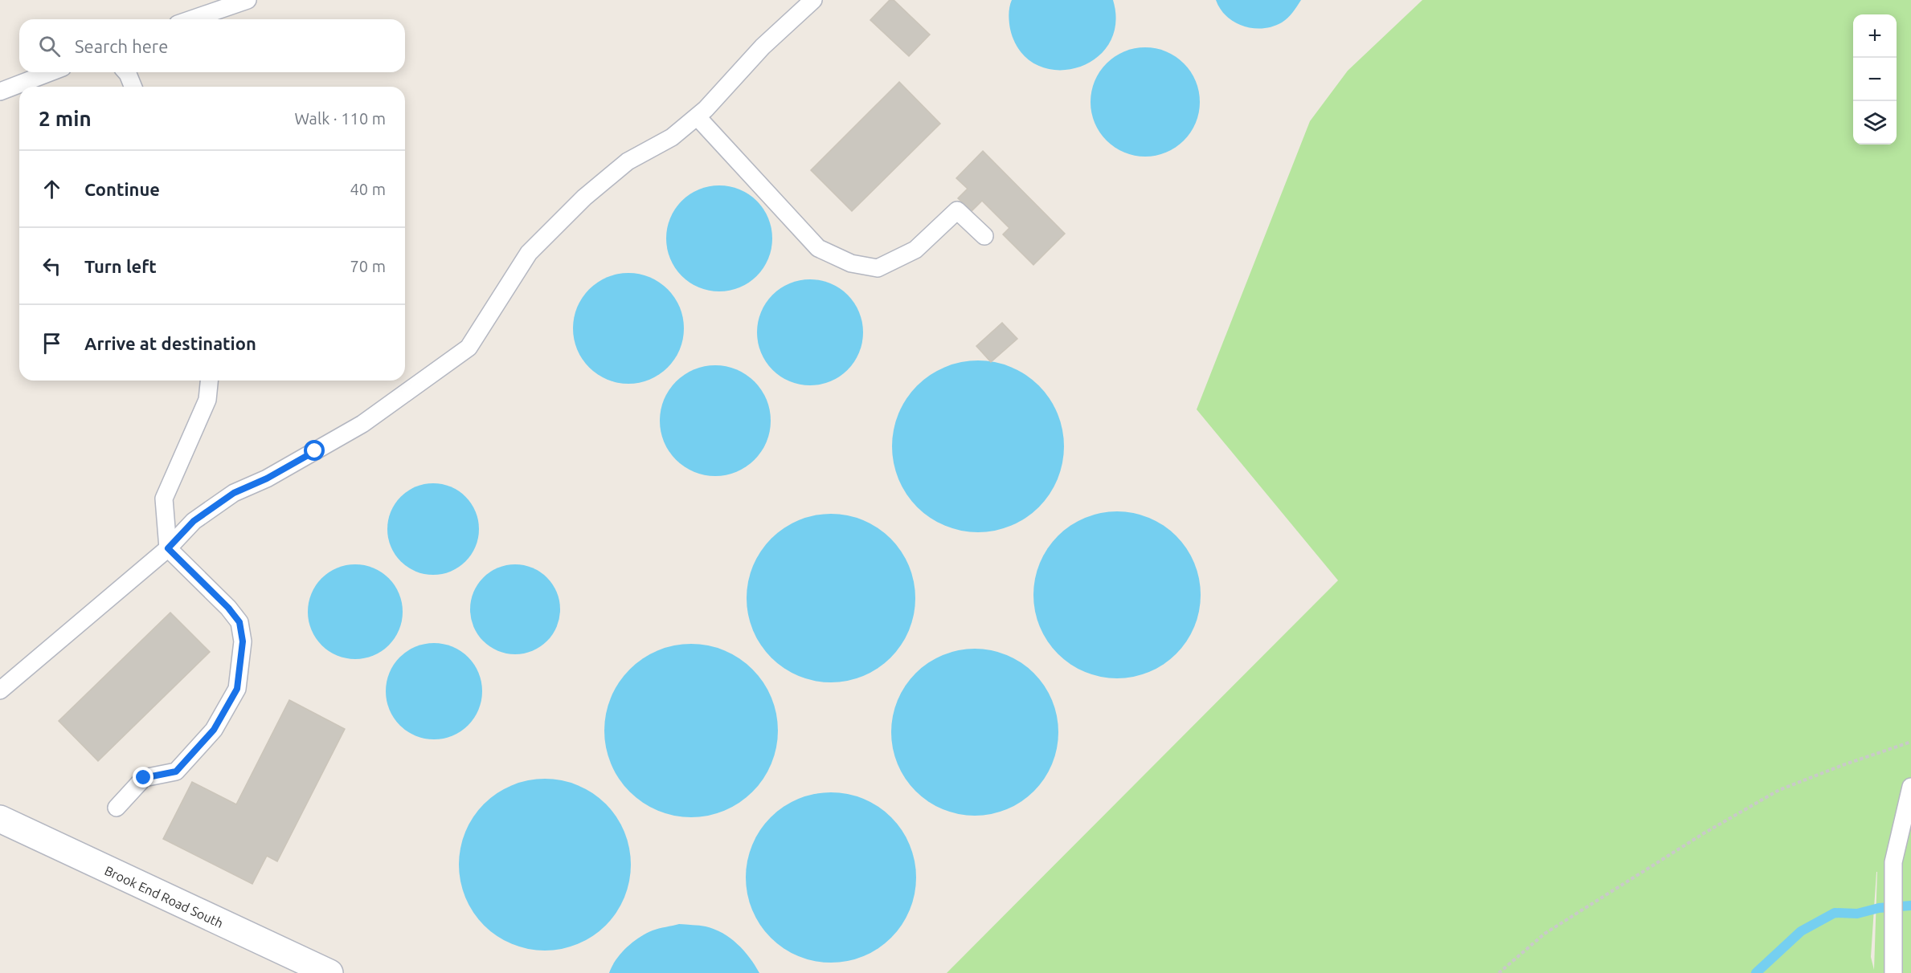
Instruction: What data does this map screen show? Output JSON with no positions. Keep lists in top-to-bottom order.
{
  "streets": {
    "street": ["Brook End Road South"]
  },
  "page": {
    "map_buttons": ["+", "−"],
    "search": "Search here",
    "heading": ["2 min", "Walk · 110 m"],
    "list": [
      ["Continue", "40 m"],
      ["Turn left", "70 m"],
      "Arrive at destination"
    ]
  }
}
